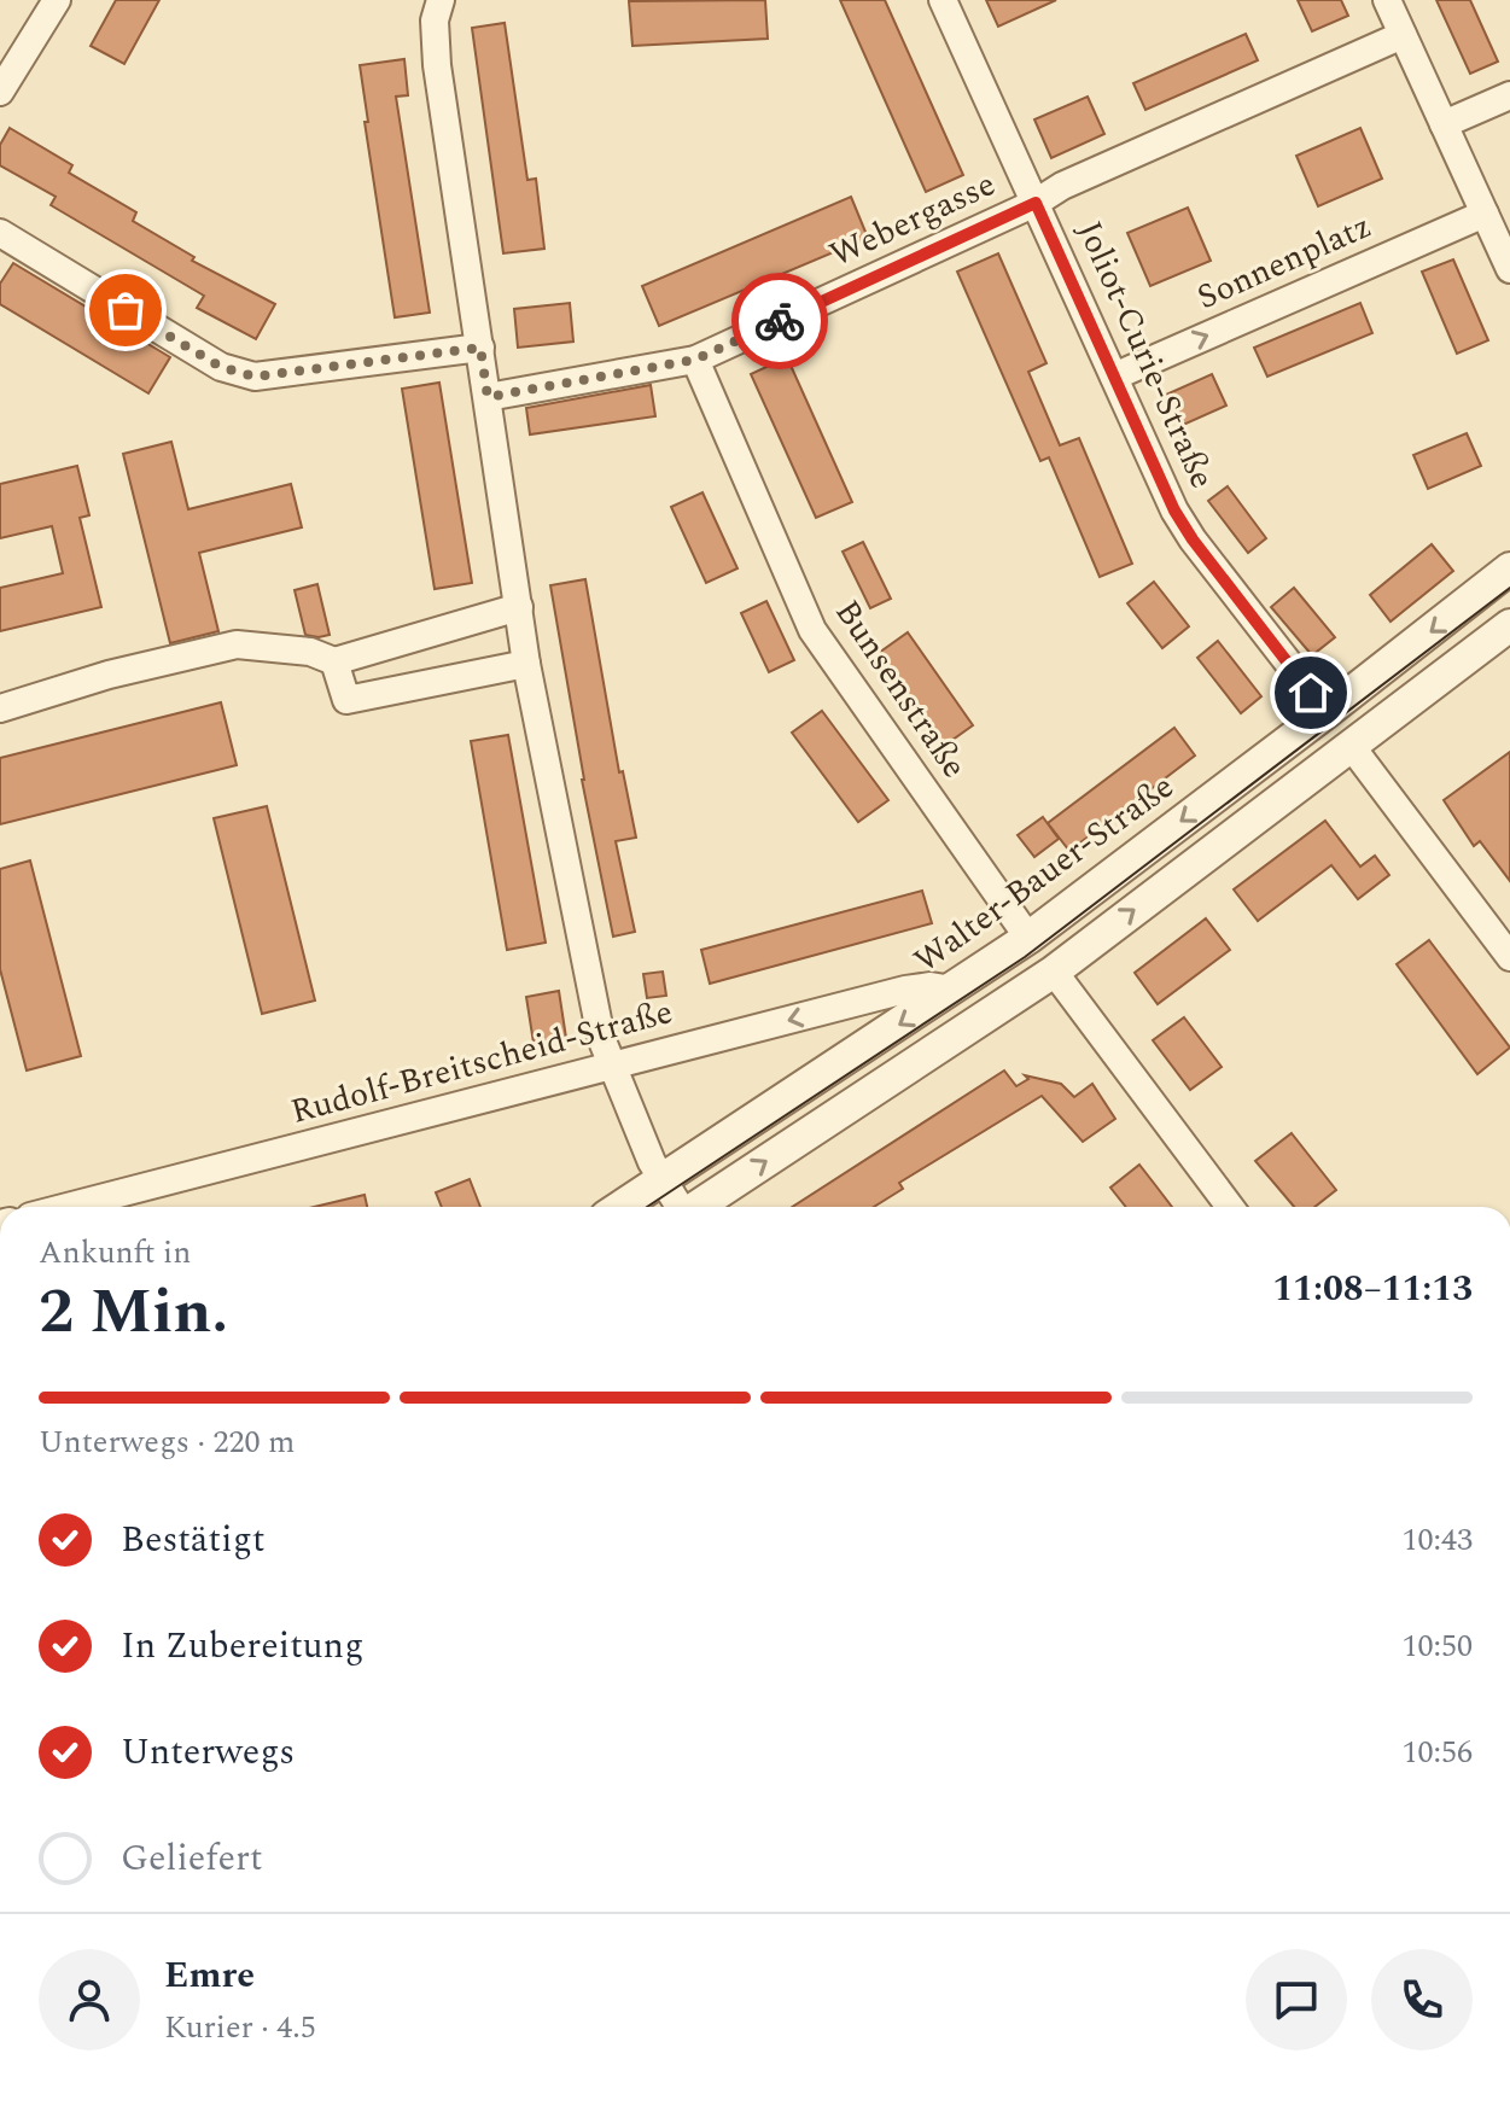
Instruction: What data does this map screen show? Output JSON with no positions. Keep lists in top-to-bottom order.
{
  "streets": {
    "street": [
      "Webergasse",
      "Sonnenplatz",
      "Joliot-Curie-Straße",
      "Bunsenstraße",
      "Walter-Bauer-Straße",
      "Rudolf-Breitscheid-Straße"
    ]
  },
  "crossings": [
    ["Webergasse", "Joliot-Curie-Straße"],
    ["Webergasse", "Bunsenstraße"],
    ["Sonnenplatz", "Joliot-Curie-Straße"],
    ["Joliot-Curie-Straße", "Walter-Bauer-Straße"],
    ["Bunsenstraße", "Walter-Bauer-Straße"],
    ["Walter-Bauer-Straße", "Rudolf-Breitscheid-Straße"]
  ],
  "page": {
    "heading": ["2 Min.", "Ankunft in", "11:08–11:13"],
    "panel": ["Emre", "Kurier · 4.5"],
    "bar": "Unterwegs · 220 m",
    "list": [
      ["Bestätigt", "10:43"],
      ["In Zubereitung", "10:50"],
      ["Unterwegs", "10:56"],
      "Geliefert"
    ]
  }
}
